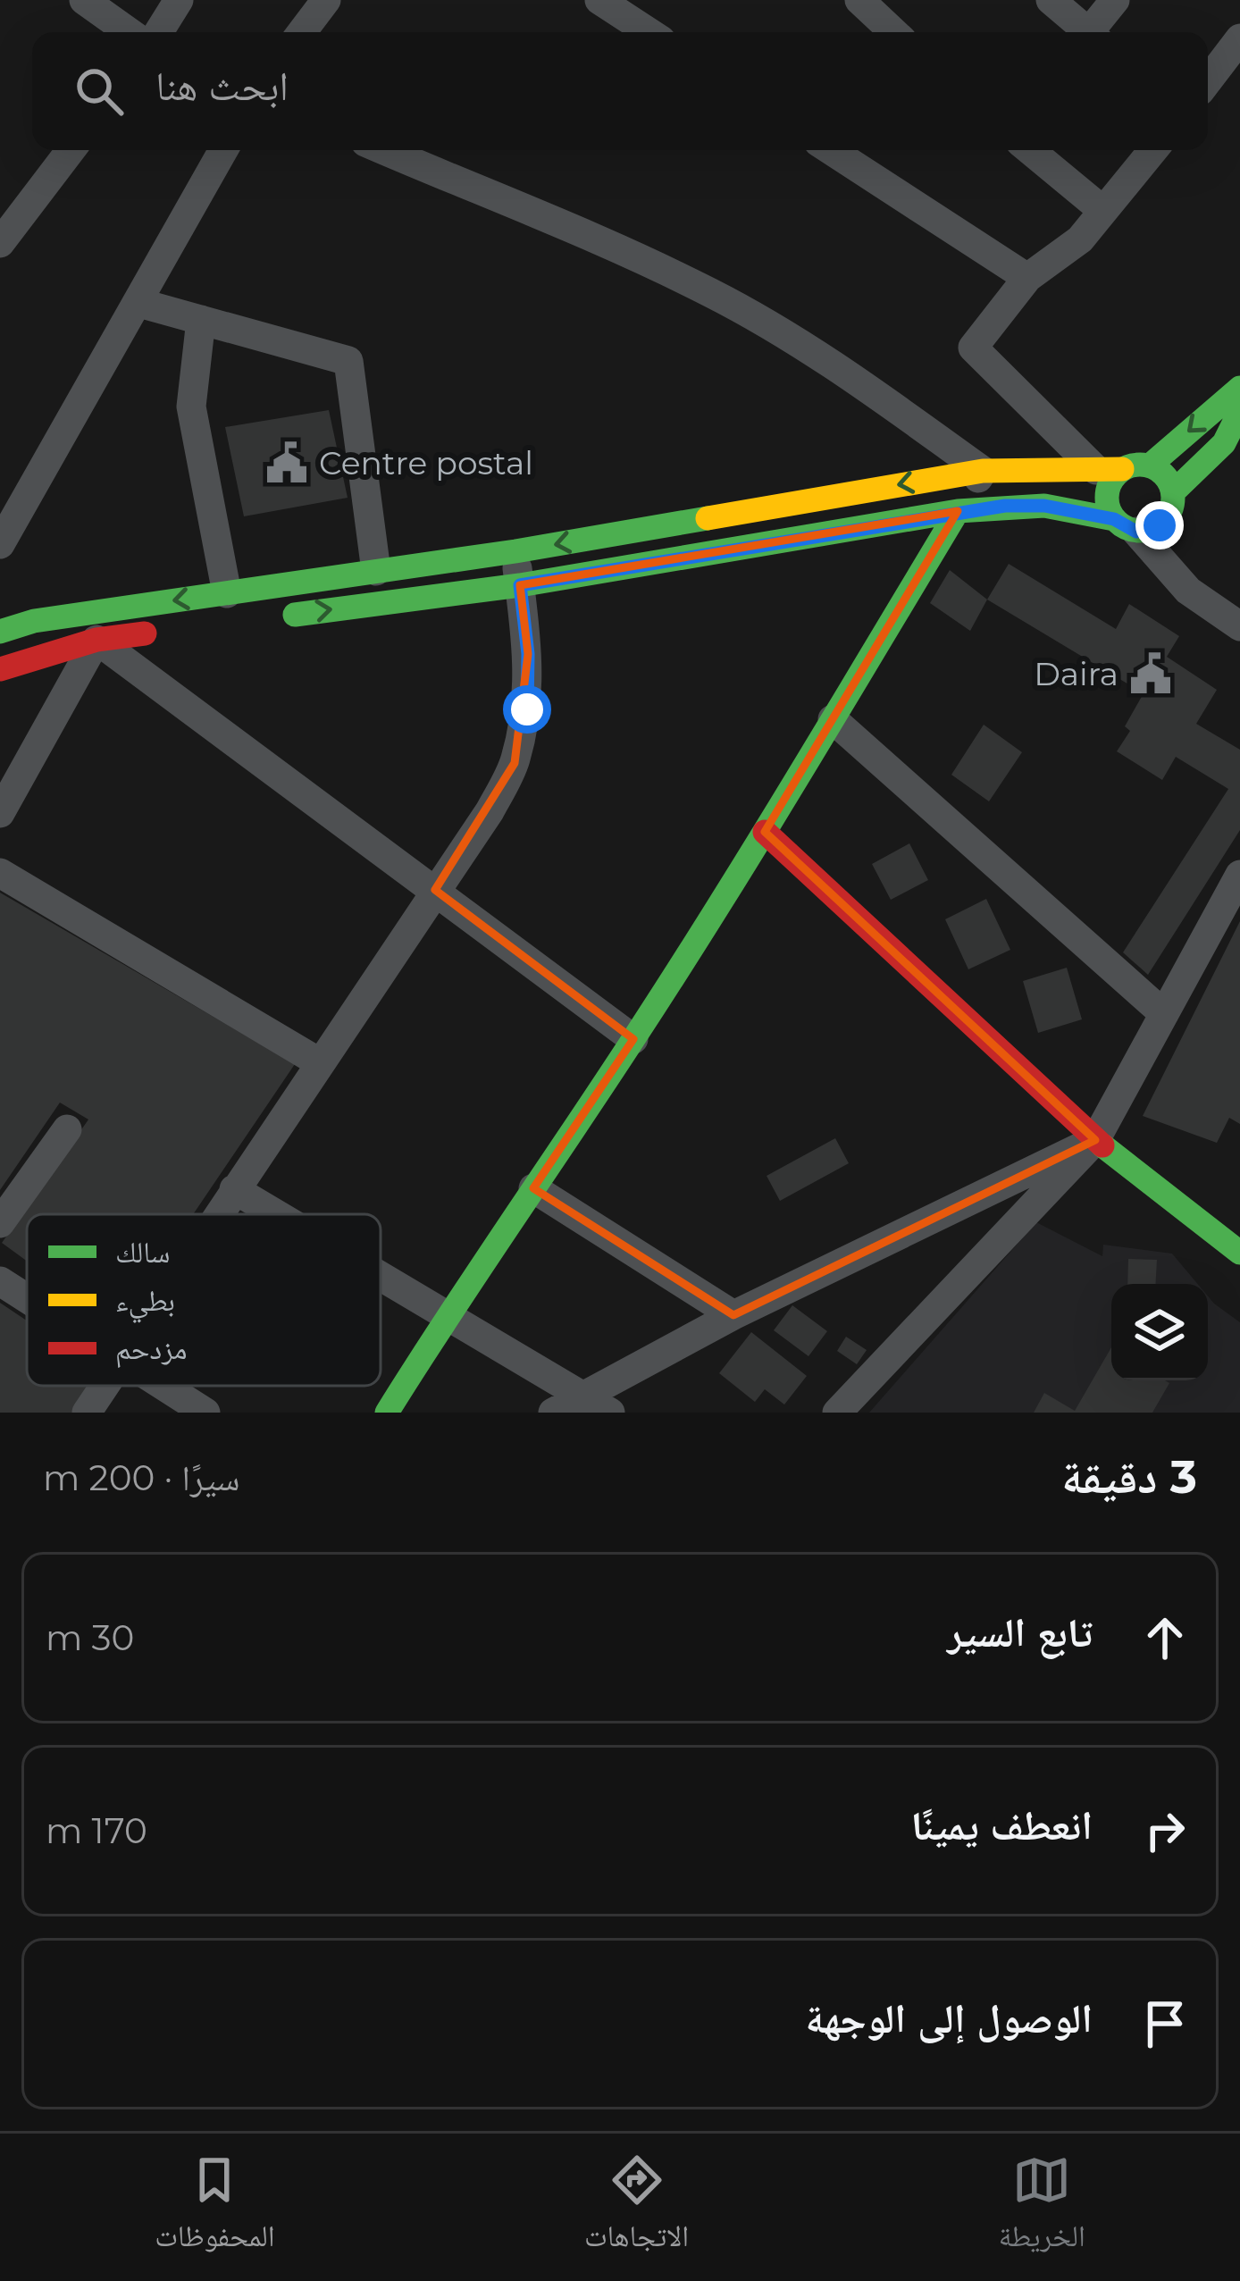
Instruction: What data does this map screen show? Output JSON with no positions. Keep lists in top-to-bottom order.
{
  "places": {
    "public building": ["Centre postal", "Daira"]
  },
  "legend": ["سالك", "بطيء", "مزدحم"],
  "page": {
    "search": "ابحث هنا",
    "heading": ["3 دقيقة", "سيرًا · 200 m"],
    "list": [
      ["تابع السير", "30 m"],
      ["انعطف يمينًا", "170 m"],
      "الوصول إلى الوجهة"
    ],
    "nav": ["الخريطة", "الاتجاهات", "المحفوظات"]
  }
}
